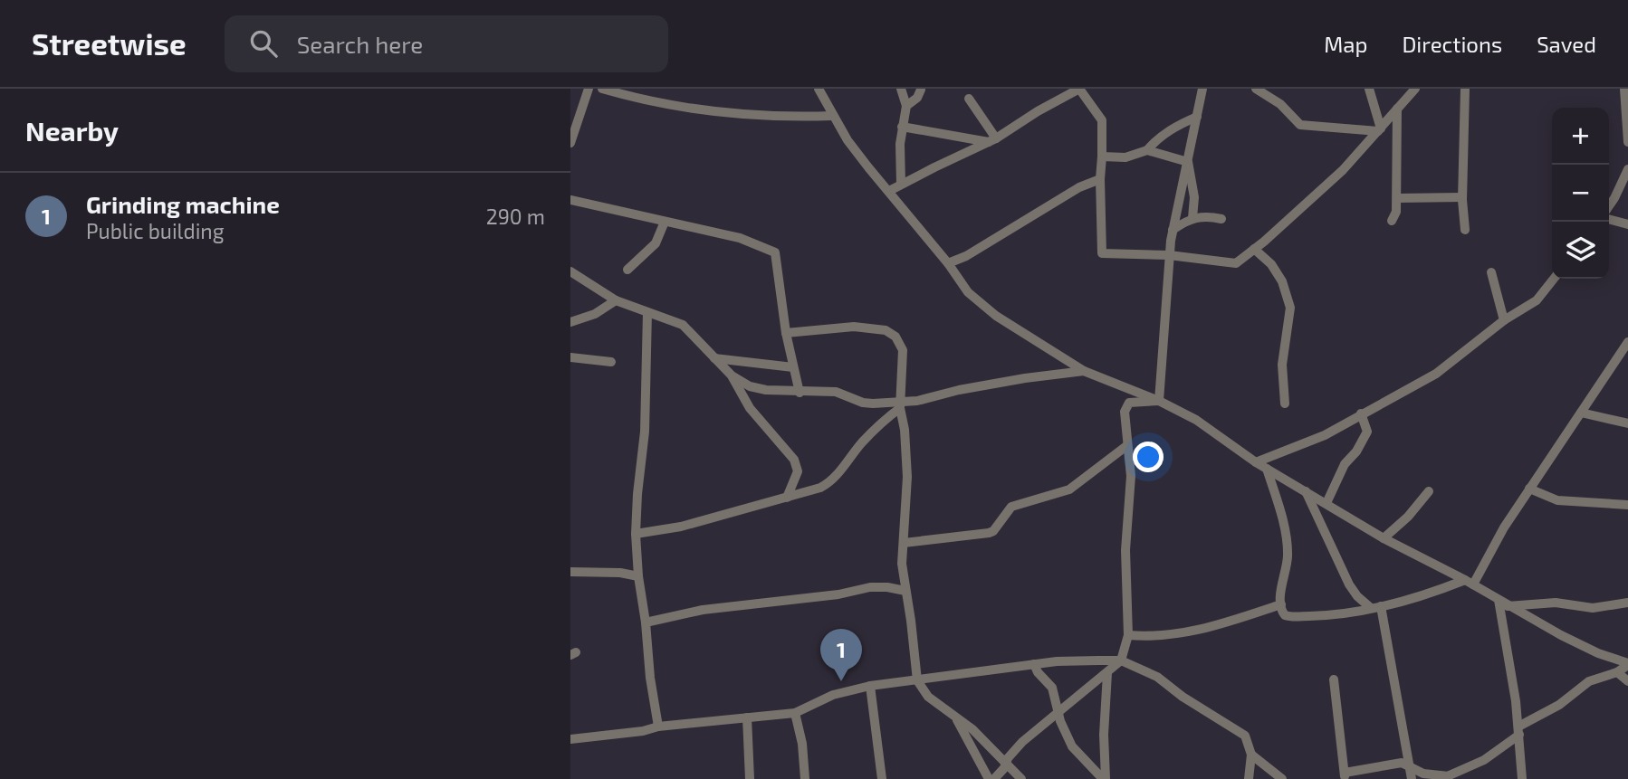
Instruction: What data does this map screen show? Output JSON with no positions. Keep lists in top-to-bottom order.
{
  "page": {
    "header": "Streetwise",
    "search": "Search here",
    "nav": ["Map", "Directions", "Saved"],
    "heading": "Nearby",
    "map_buttons": ["+", "−"],
    "list": [
      {
        "mark": "1",
        "name": "Grinding machine",
        "note": "Public building",
        "value": "290 m"
      }
    ],
    "pins": "1"
  }
}
